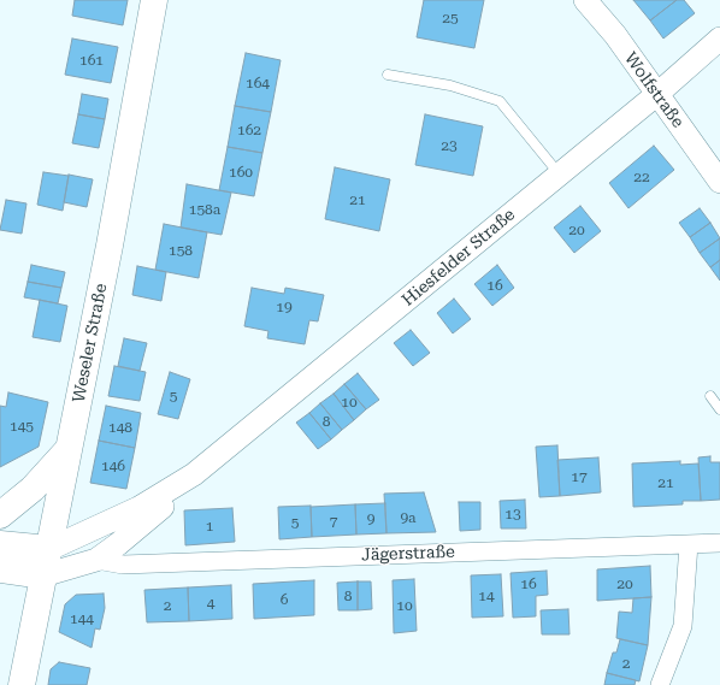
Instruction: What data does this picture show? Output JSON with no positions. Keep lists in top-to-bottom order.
{
  "streets": {
    "main road": ["Weseler Straße"],
    "street": ["Wolfstraße", "Hiesfelder Straße", "Jägerstraße"]
  },
  "crossings": [
    ["Wolfstraße", "Hiesfelder Straße"],
    ["Hiesfelder Straße", "Weseler Straße"],
    ["Hiesfelder Straße", "Jägerstraße"]
  ],
  "house_numbers": [
    "25",
    "161",
    "164",
    "162",
    "23",
    "160",
    "22",
    "21",
    "158a",
    "20",
    "158",
    "16",
    "19",
    "5",
    "10",
    "8",
    "145",
    "148",
    "146",
    "17",
    "21",
    "13",
    "9a",
    "9",
    "7",
    "5",
    "1",
    "16",
    "20",
    "8",
    "14",
    "6",
    "4",
    "2",
    "10",
    "144",
    "2"
  ]
}
